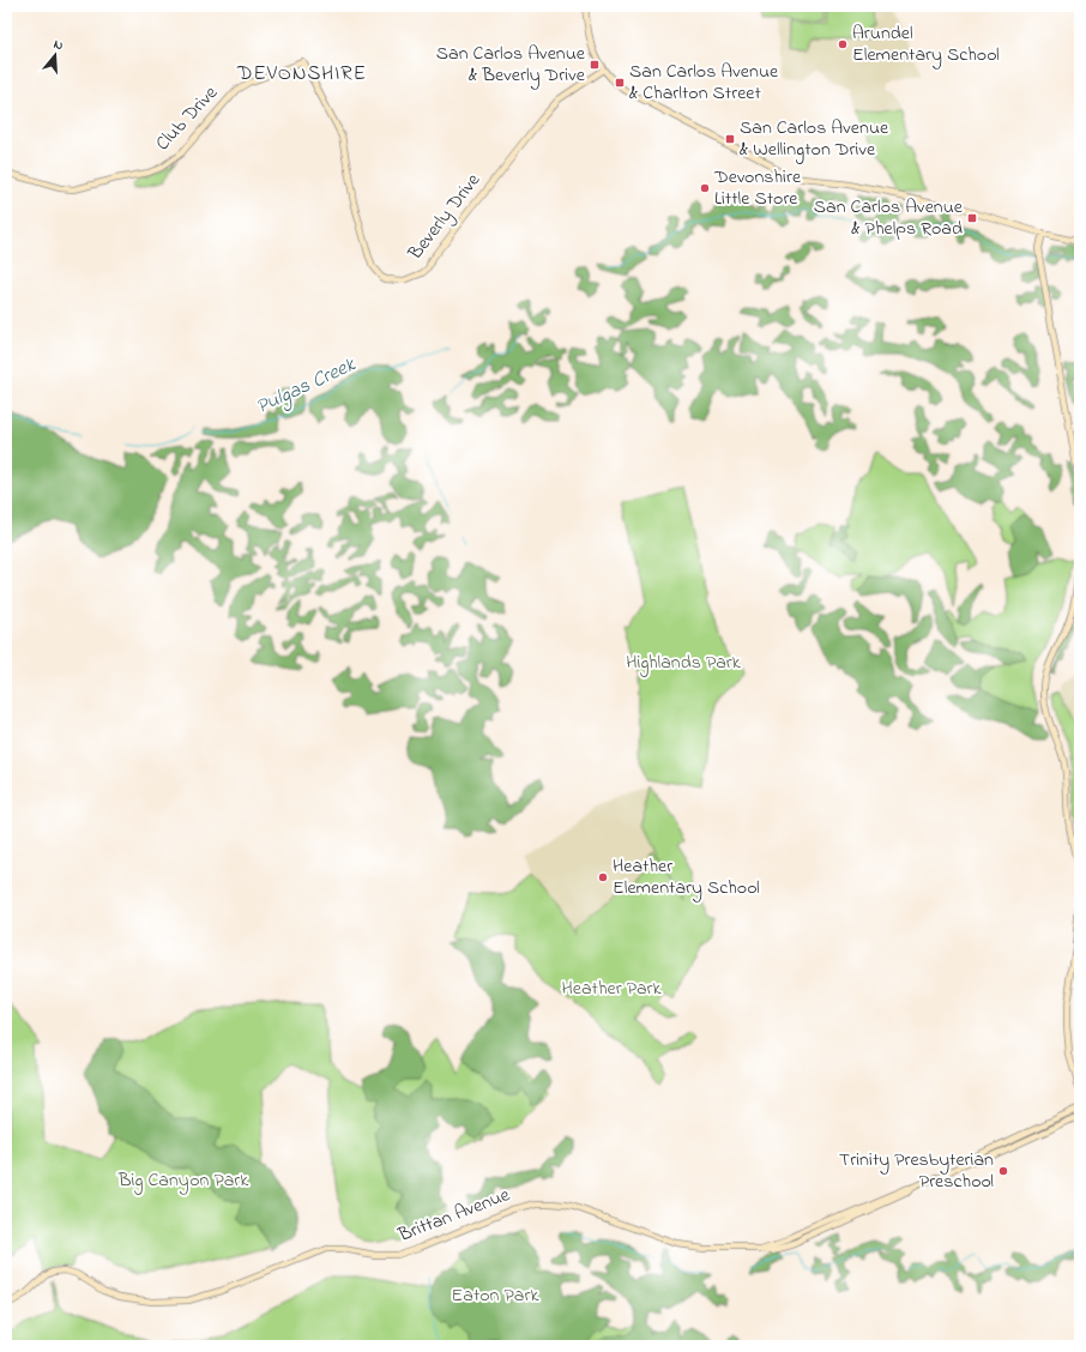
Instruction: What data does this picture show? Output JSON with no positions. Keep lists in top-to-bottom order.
{
  "streets": {
    "main road": ["Club Drive", "Beverly Drive", "Brittan Avenue"]
  },
  "crossings": [
    ["Club Drive", "Beverly Drive"]
  ],
  "districts": ["DEVONSHIRE"],
  "water": ["Pulgas Creek"],
  "parks": [
    "Highlands Park",
    "Heather Park",
    "Big Canyon Park",
    "Eaton Park"
  ],
  "places": {
    "other": [
      "Arundel Elementary School",
      "Devonshire Little Store",
      "Heather Elementary School",
      "Trinity Presbyterian Preschool"
    ],
    "transit": [
      "San Carlos Avenue & Beverly Drive",
      "San Carlos Avenue & Charlton Street",
      "San Carlos Avenue & Wellington Drive",
      "San Carlos Avenue & Phelps Road"
    ]
  },
  "north": "top"
}
